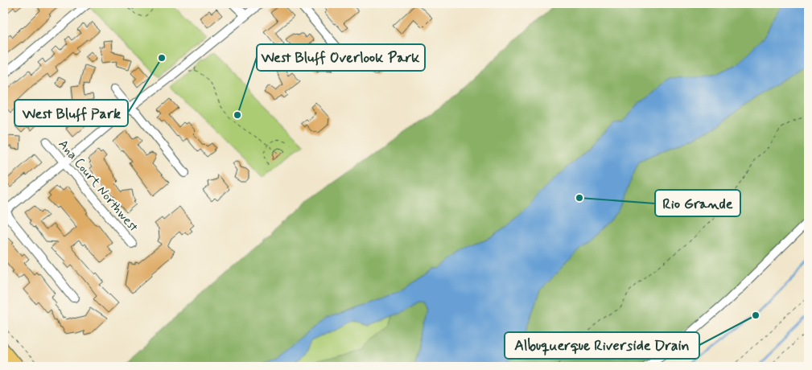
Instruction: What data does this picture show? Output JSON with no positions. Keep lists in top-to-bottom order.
{
  "streets": {
    "street": ["Ana Court Northwest"]
  },
  "places": [
    "West Bluff Park",
    "West Bluff Overlook Park",
    "Rio Grande",
    "Albuquerque Riverside Drain"
  ]
}
